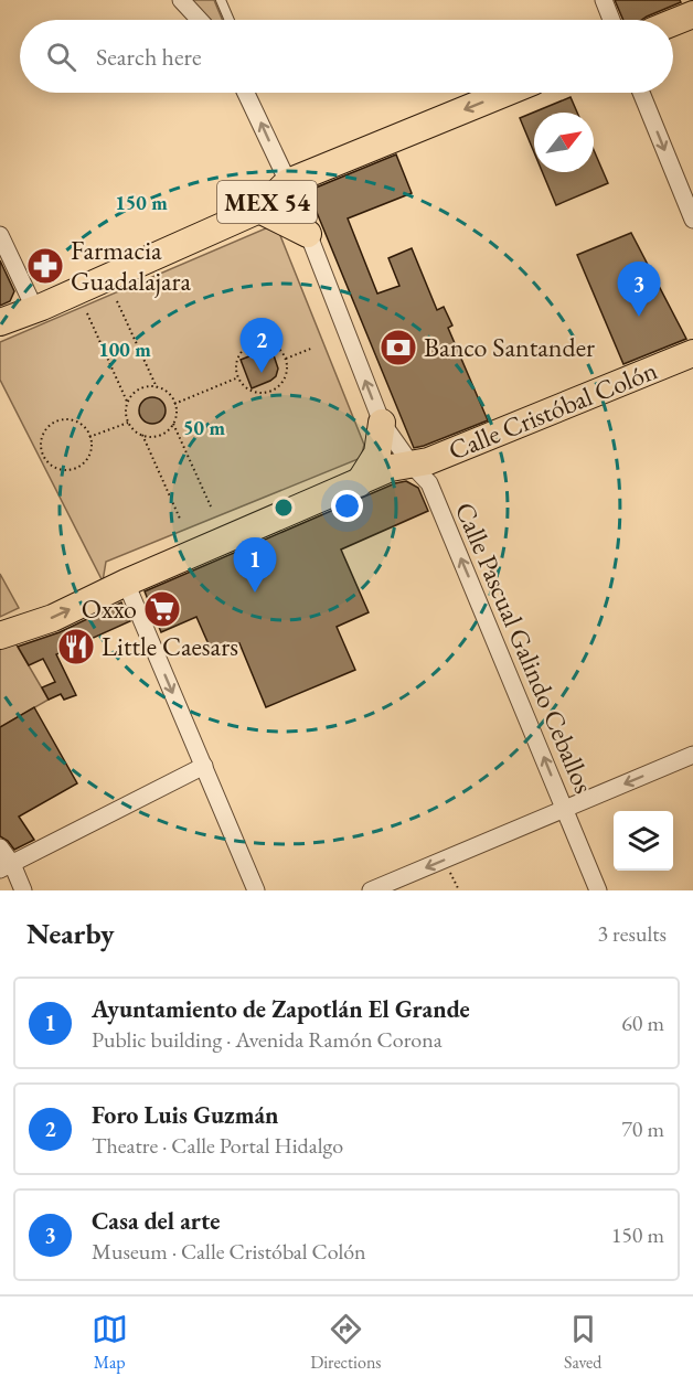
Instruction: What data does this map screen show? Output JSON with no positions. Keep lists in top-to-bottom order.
{
  "streets": {
    "main road": ["MEX 54", "Calle Cristóbal Colón"],
    "street": ["Calle Pascual Galindo Ceballos"]
  },
  "crossings": [
    ["MEX 54", "Calle Pascual Galindo Ceballos"],
    ["Calle Cristóbal Colón", "Calle Pascual Galindo Ceballos"]
  ],
  "one_way": ["Calle Pascual Galindo Ceballos"],
  "places": {
    "pharmacy": ["Farmacia Guadalajara"],
    "bank": ["Banco Santander"],
    "supermarket": ["Oxxo"],
    "restaurant": ["Little Caesars"]
  },
  "north": "top right",
  "page": {
    "search": "Search here",
    "pins": ["3", "2", "1"],
    "heading": ["Nearby", "3 results"],
    "list": [
      {
        "mark": "1",
        "name": "Ayuntamiento de Zapotlán El Grande",
        "note": "Public building · Avenida Ramón Corona",
        "value": "60 m"
      },
      {
        "mark": "2",
        "name": "Foro Luis Guzmán",
        "note": "Theatre · Calle Portal Hidalgo",
        "value": "70 m"
      },
      {
        "mark": "3",
        "name": "Casa del arte",
        "note": "Museum · Calle Cristóbal Colón",
        "value": "150 m"
      }
    ],
    "nav": ["Map", "Directions", "Saved"]
  },
  "rings": ["150 m", "100 m", "50 m"]
}
